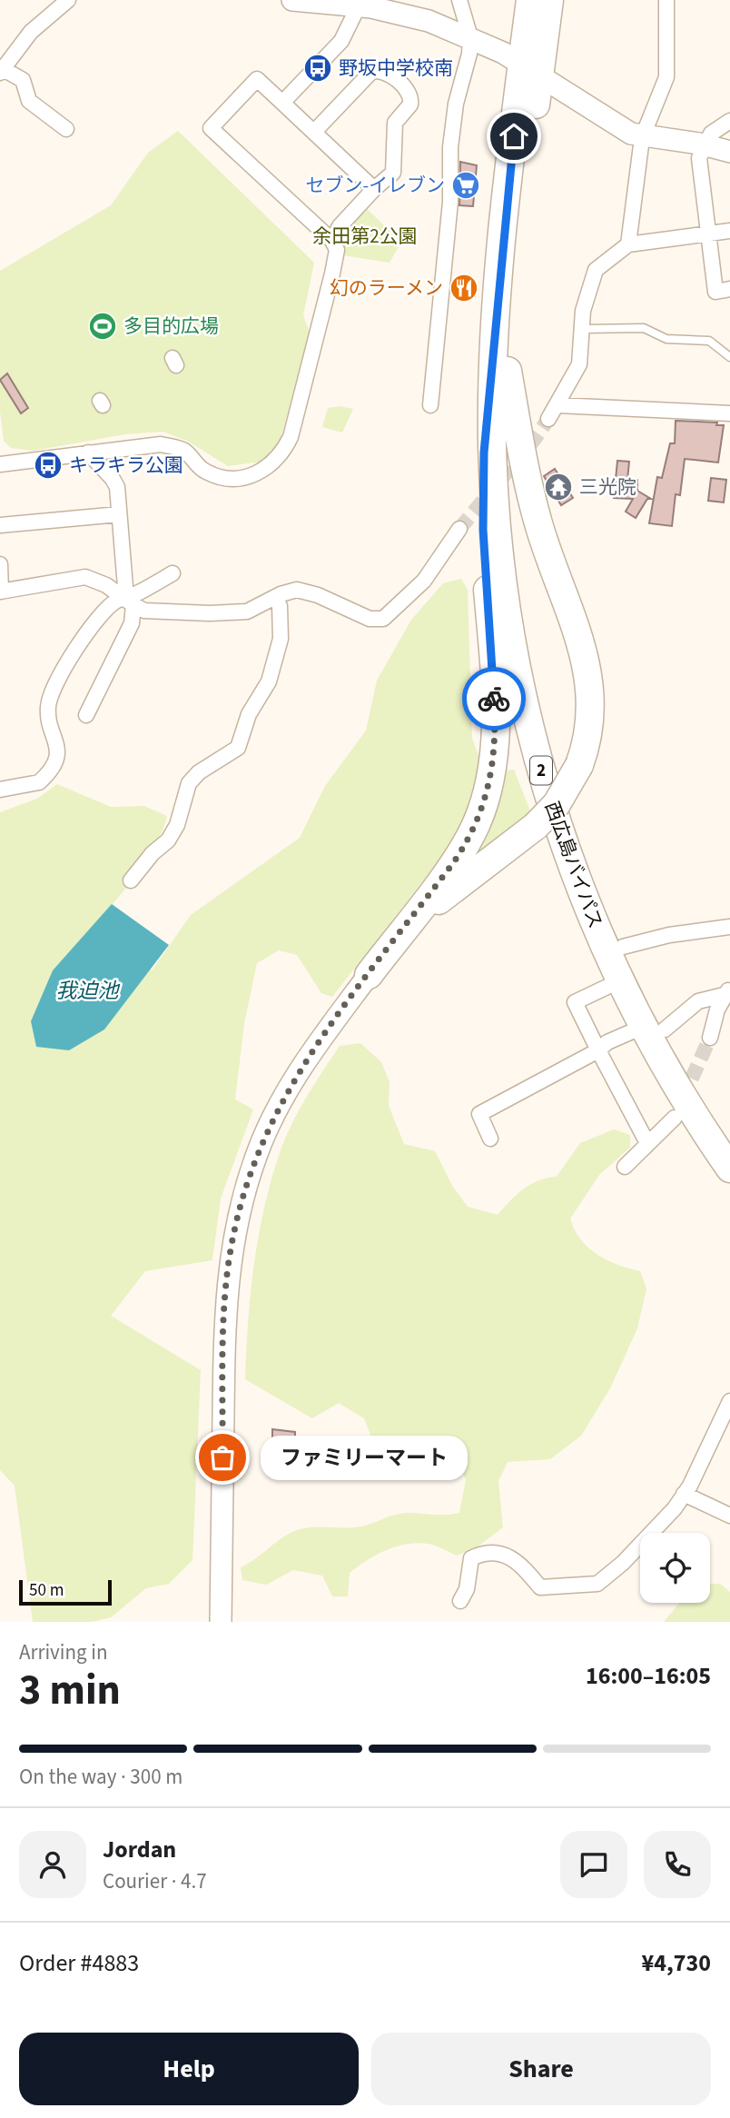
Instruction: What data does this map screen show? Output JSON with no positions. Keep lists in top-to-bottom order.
{
  "streets": {
    "highway": ["2", "西広島バイパス"]
  },
  "water": ["我迫池"],
  "parks": ["余田第2公園"],
  "places": {
    "bus stop": ["野坂中学校南", "キラキラ公園"],
    "supermarket": ["セブン-イレブン"],
    "restaurant": ["幻のラーメン"],
    "sports": ["多目的広場"],
    "temple": ["三光院"],
    "other": ["ファミリーマート"]
  },
  "scale_bar": "50 m",
  "page": {
    "bubble": "ファミリーマート",
    "scale": "50 m",
    "heading": ["3 min", "Arriving in", "16:00–16:05"],
    "panel": [
      "Jordan",
      "Courier · 4.7",
      "Order #4883",
      "¥4,730"
    ],
    "bar": "On the way · 300 m",
    "buttons": ["Help", "Share"]
  }
}
